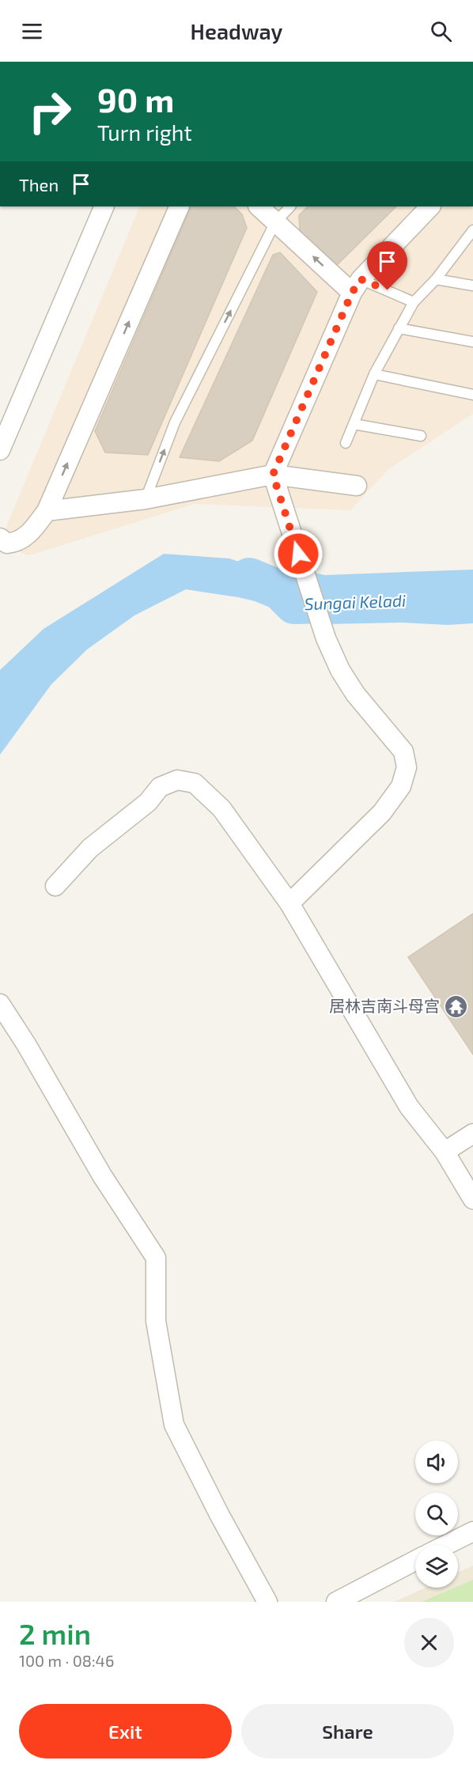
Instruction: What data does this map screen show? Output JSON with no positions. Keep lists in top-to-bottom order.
{
  "water": ["Sungai Keladi"],
  "places": {
    "temple": ["居林吉南斗母宫"]
  },
  "page": {
    "header": "Headway",
    "turn": ["90 m", "Turn right"],
    "then": "Then",
    "heading": ["2 min", "100 m · 08:46"],
    "buttons": ["Exit", "Share"]
  }
}
